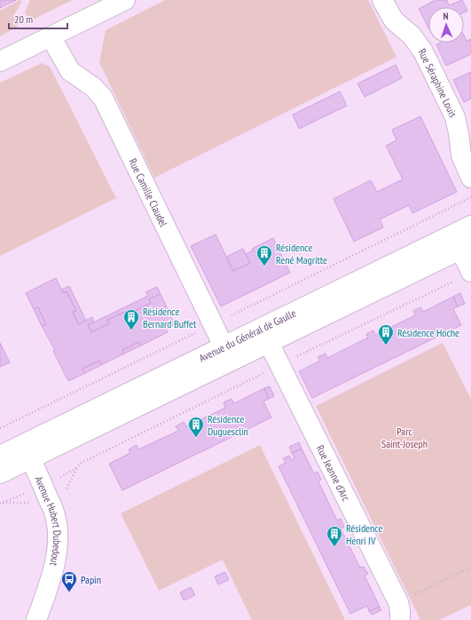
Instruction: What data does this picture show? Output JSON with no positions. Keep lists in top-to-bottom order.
{
  "streets": {
    "street": [
      "Rue Séraphine Louis",
      "Rue Camille Claudel",
      "Avenue du Général de Gaulle",
      "Rue Jeanne d'Arc",
      "Avenue Hubert Dubedout"
    ]
  },
  "crossings": [
    ["Rue Camille Claudel", "Avenue du Général de Gaulle"],
    ["Avenue du Général de Gaulle", "Rue Jeanne d'Arc"],
    ["Avenue du Général de Gaulle", "Avenue Hubert Dubedout"]
  ],
  "parks": ["Parc Saint-Joseph"],
  "places": {
    "building": [
      "Résidence René Magritte",
      "Résidence Bernard Buffet",
      "Résidence Hoche",
      "Résidence Duguesclin",
      "Résidence Henri IV"
    ],
    "bus stop": ["Papin"]
  },
  "scale_bar": "20 m",
  "north": "top"
}
